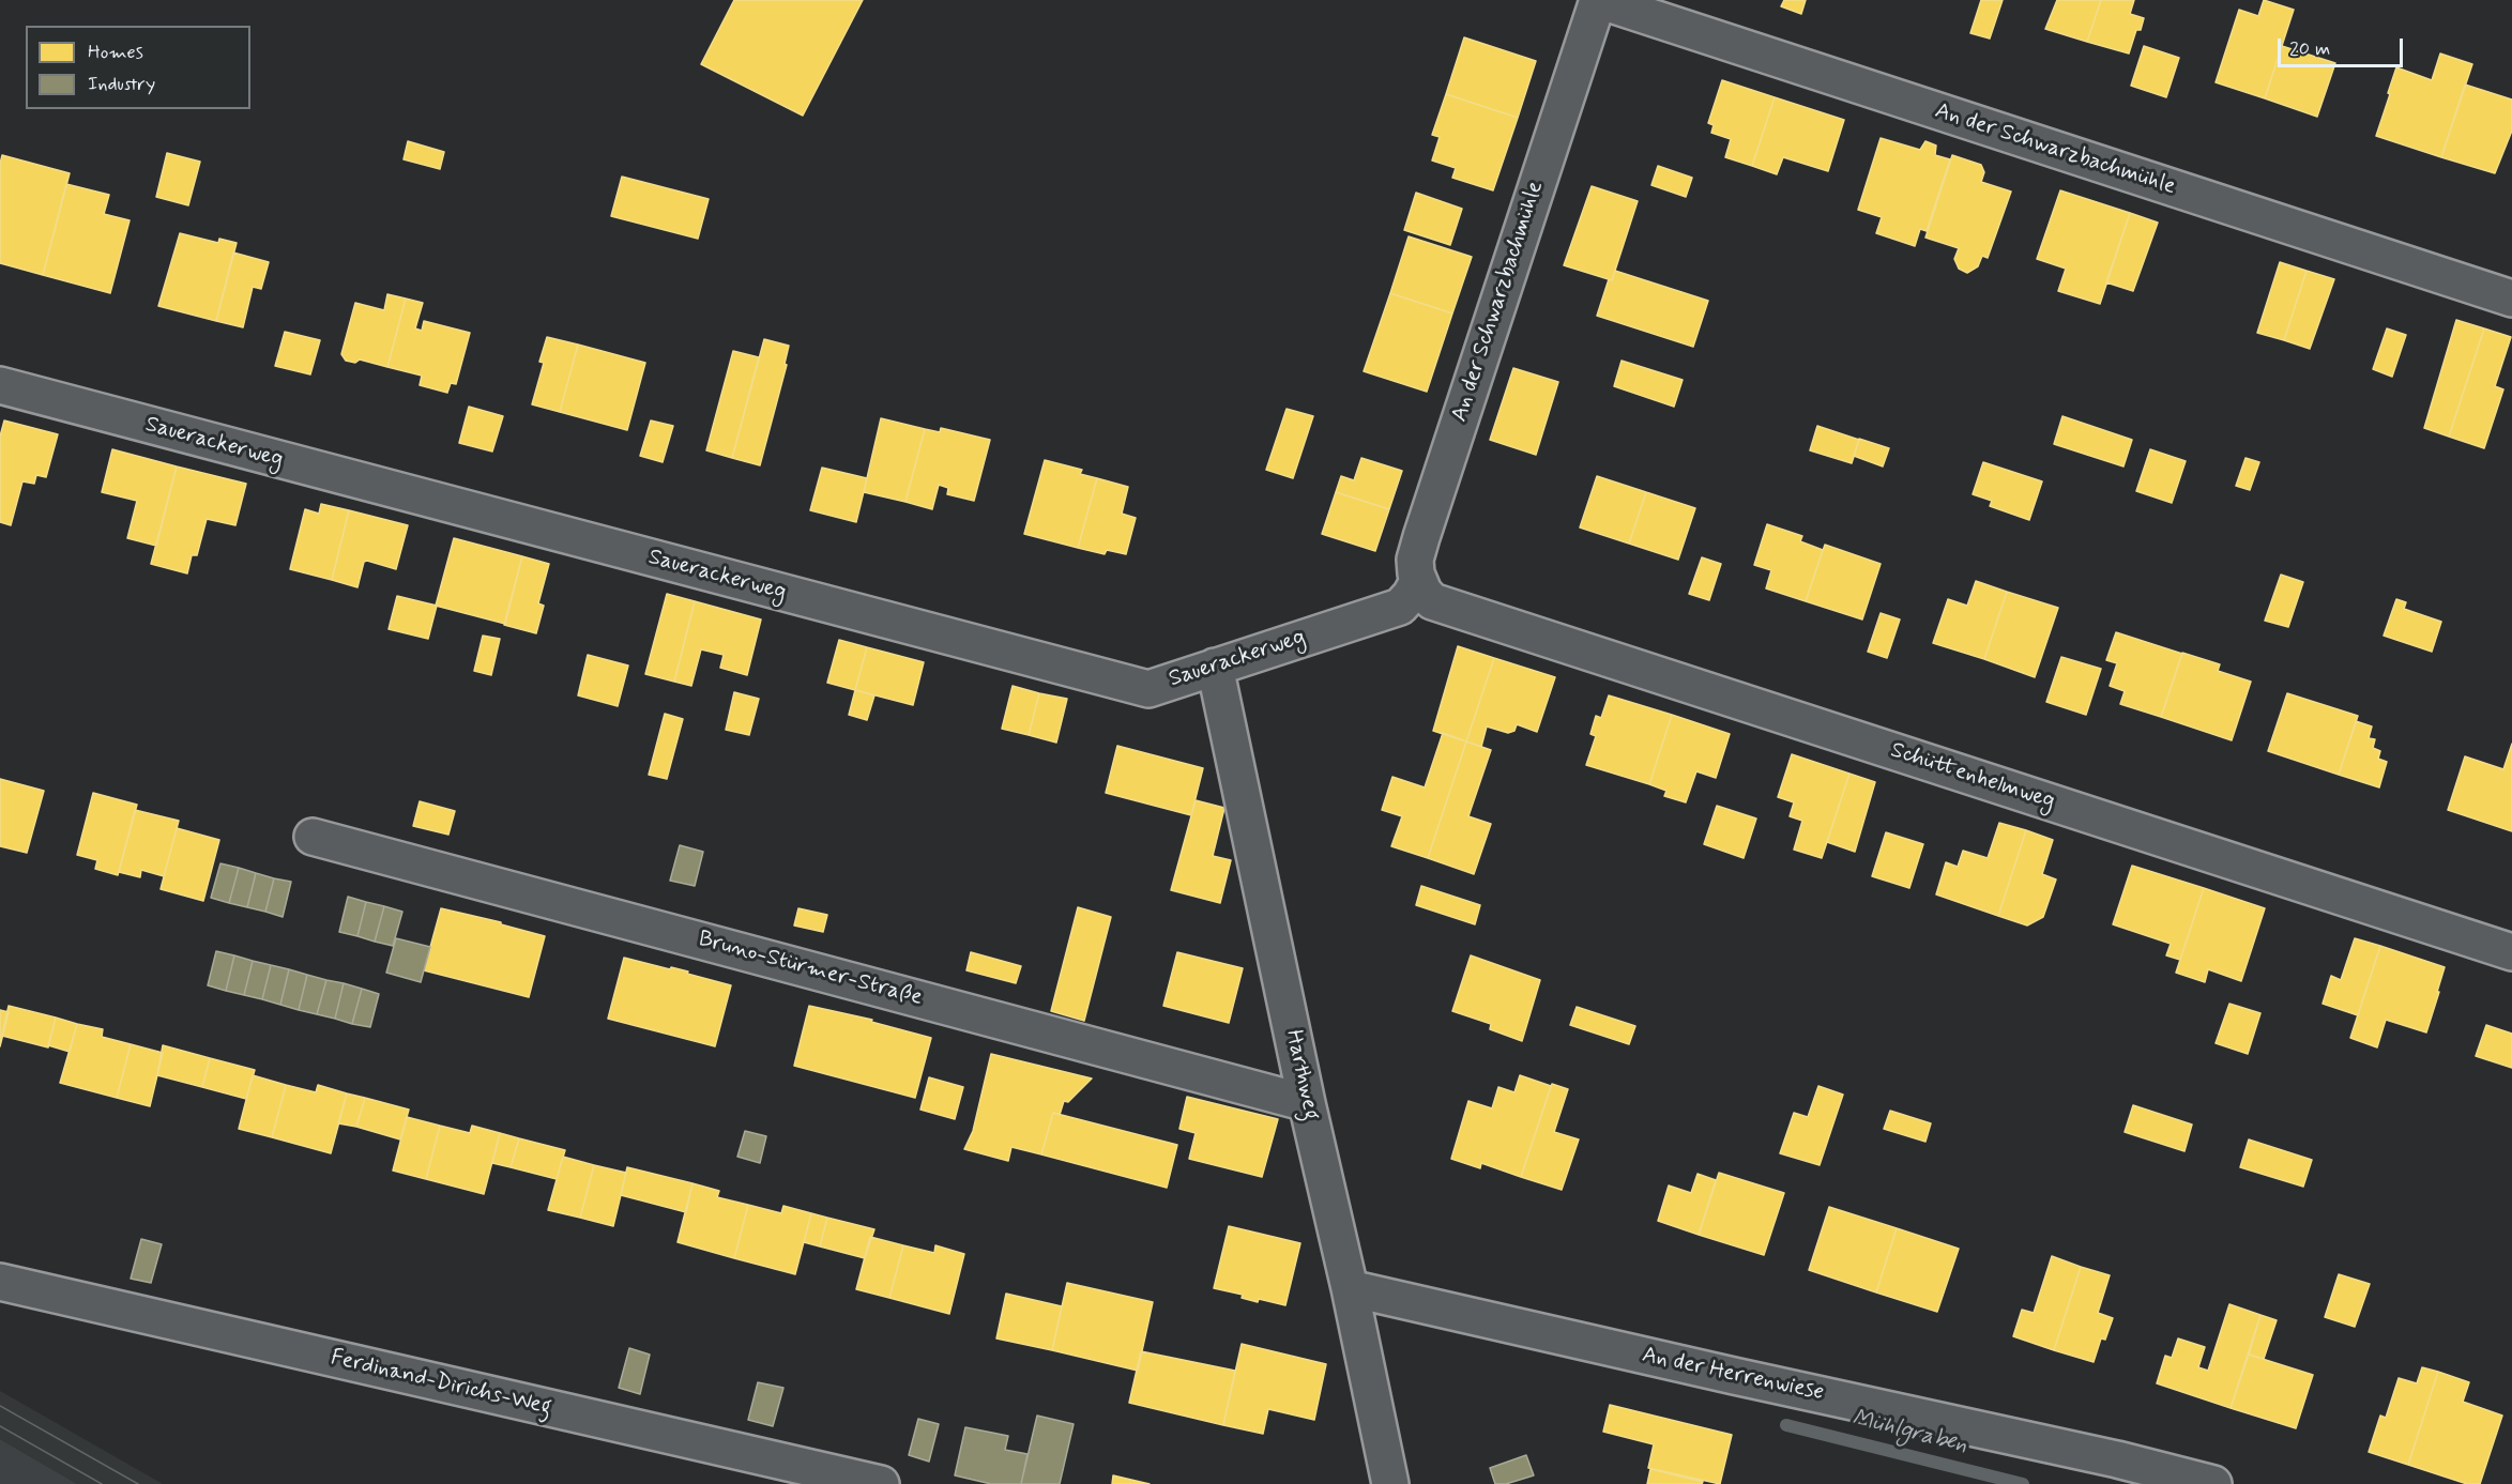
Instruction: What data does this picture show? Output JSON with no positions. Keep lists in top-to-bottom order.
{
  "streets": {
    "street": [
      "An der Schwarzbachmühle",
      "Sauerackerweg",
      "Schüttenhelmweg",
      "Bruno-Stürmer-Straße",
      "Harthweg",
      "An der Herrenwiese",
      "Ferdinand-Dirichs-Weg"
    ]
  },
  "crossings": [
    ["An der Schwarzbachmühle", "Sauerackerweg"],
    ["An der Schwarzbachmühle", "Schüttenhelmweg"],
    ["Sauerackerweg", "Schüttenhelmweg"],
    ["Sauerackerweg", "Harthweg"],
    ["Bruno-Stürmer-Straße", "Harthweg"],
    ["Harthweg", "An der Herrenwiese"]
  ],
  "water": ["Mühlgraben"],
  "legend": ["Homes", "Industry"],
  "scale_bar": "20 m"
}
